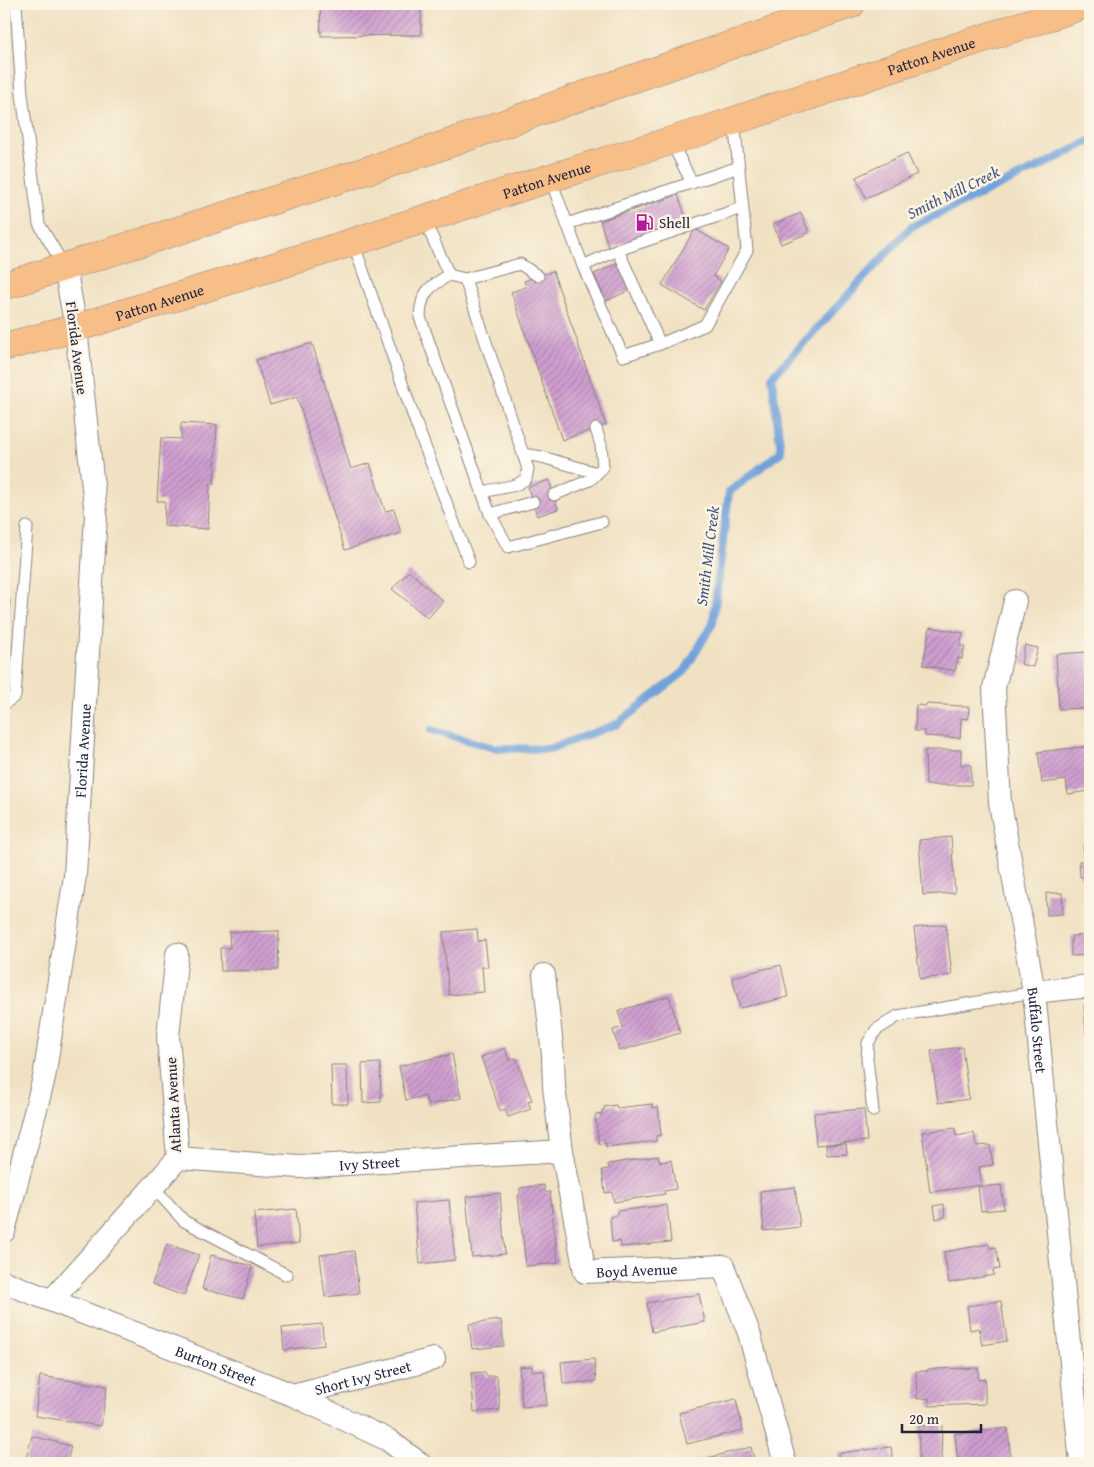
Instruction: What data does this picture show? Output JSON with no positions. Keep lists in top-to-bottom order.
{
  "streets": {
    "main road": ["Patton Avenue"],
    "street": [
      "Florida Avenue",
      "Buffalo Street",
      "Atlanta Avenue",
      "Ivy Street",
      "Boyd Avenue",
      "Burton Street",
      "Short Ivy Street"
    ]
  },
  "crossings": [
    ["Patton Avenue", "Florida Avenue"],
    ["Atlanta Avenue", "Ivy Street"],
    ["Atlanta Avenue", "Burton Street"],
    ["Ivy Street", "Boyd Avenue"],
    ["Burton Street", "Short Ivy Street"]
  ],
  "water": ["Smith Mill Creek"],
  "places": {
    "fuel station": ["Shell"]
  },
  "scale_bar": "20 m"
}
